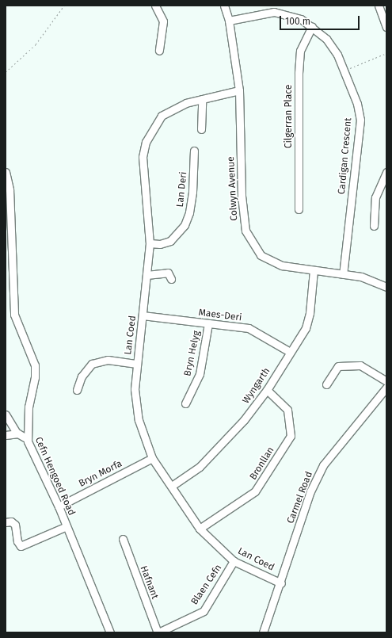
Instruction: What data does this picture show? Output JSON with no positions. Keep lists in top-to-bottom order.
{
  "streets": {
    "street": [
      "Cilgerran Place",
      "Cardigan Crescent",
      "Colwyn Avenue",
      "Lan Deri",
      "Maes-Deri",
      "Lan Coed",
      "Bryn Helyg",
      "Wyngarth",
      "Bronllan",
      "Bryn Morfa",
      "Cefn Hengoed Road",
      "Carmel Road",
      "Hafnant",
      "Blaen Cefn"
    ]
  },
  "crossings": [
    ["Cilgerran Place", "Cardigan Crescent"],
    ["Cardigan Crescent", "Colwyn Avenue"],
    ["Colwyn Avenue", "Lan Coed"],
    ["Colwyn Avenue", "Wyngarth"],
    ["Lan Deri", "Lan Coed"],
    ["Maes-Deri", "Lan Coed"],
    ["Maes-Deri", "Bryn Helyg"],
    ["Maes-Deri", "Wyngarth"],
    ["Lan Coed", "Wyngarth"],
    ["Lan Coed", "Bronllan"],
    ["Lan Coed", "Bryn Morfa"],
    ["Lan Coed", "Carmel Road"],
    ["Lan Coed", "Blaen Cefn"],
    ["Wyngarth", "Bronllan"],
    ["Bryn Morfa", "Cefn Hengoed Road"],
    ["Hafnant", "Blaen Cefn"]
  ],
  "scale_bar": "100 m"
}
